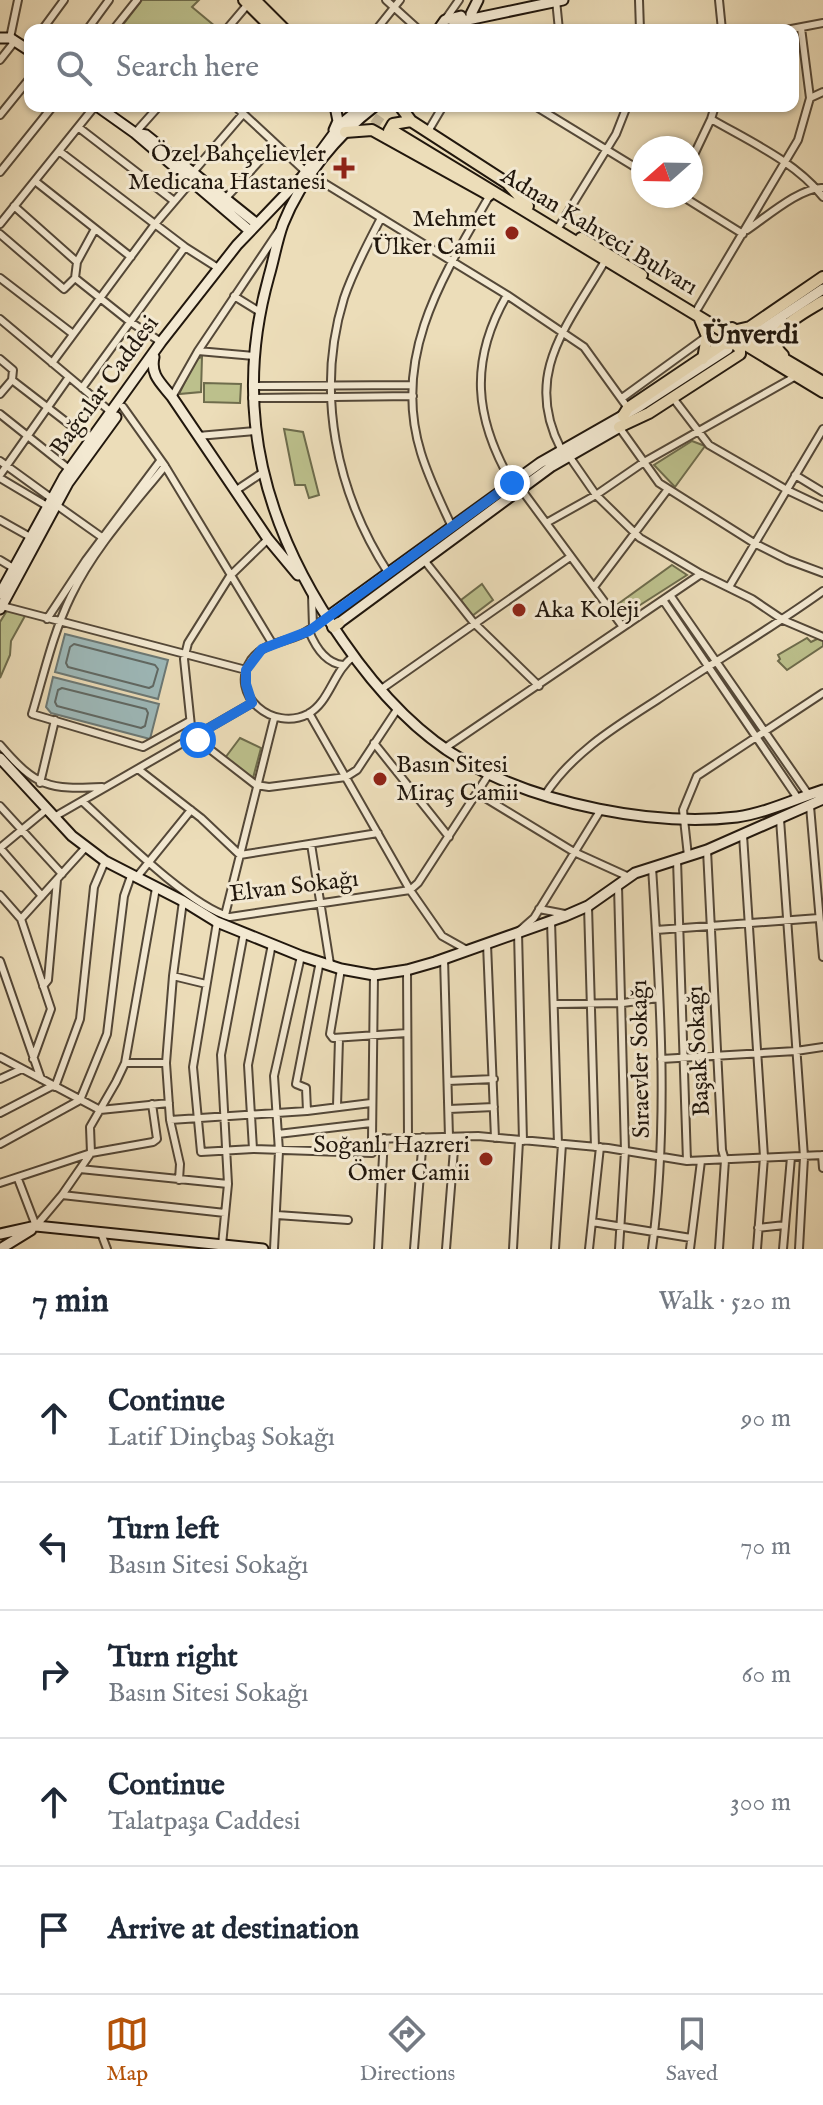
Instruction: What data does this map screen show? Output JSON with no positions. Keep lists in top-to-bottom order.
{
  "streets": {
    "main road": ["Adnan Kahveci Bulvarı", "Bağcılar Caddesi"],
    "street": ["Elvan Sokağı", "Başak Sokağı", "Sıraevler Sokağı"]
  },
  "districts": ["Ünverdi"],
  "places": {
    "health": ["Özel Bahçelievler Medicana Hastanesi"],
    "other": [
      "Mehmet Ülker Camii",
      "Aka Koleji",
      "Basın Sitesi Miraç Camii",
      "Soğanlı Hazreri Ömer Camii"
    ]
  },
  "north": "left",
  "page": {
    "search": "Search here",
    "heading": ["7 min", "Walk · 520 m"],
    "list": [
      ["Continue", "Latif Dinçbaş Sokağı", "90 m"],
      ["Turn left", "Basın Sitesi Sokağı", "70 m"],
      ["Turn right", "Basın Sitesi Sokağı", "60 m"],
      ["Continue", "Talatpaşa Caddesi", "300 m"],
      "Arrive at destination"
    ],
    "nav": ["Map", "Directions", "Saved"]
  }
}
